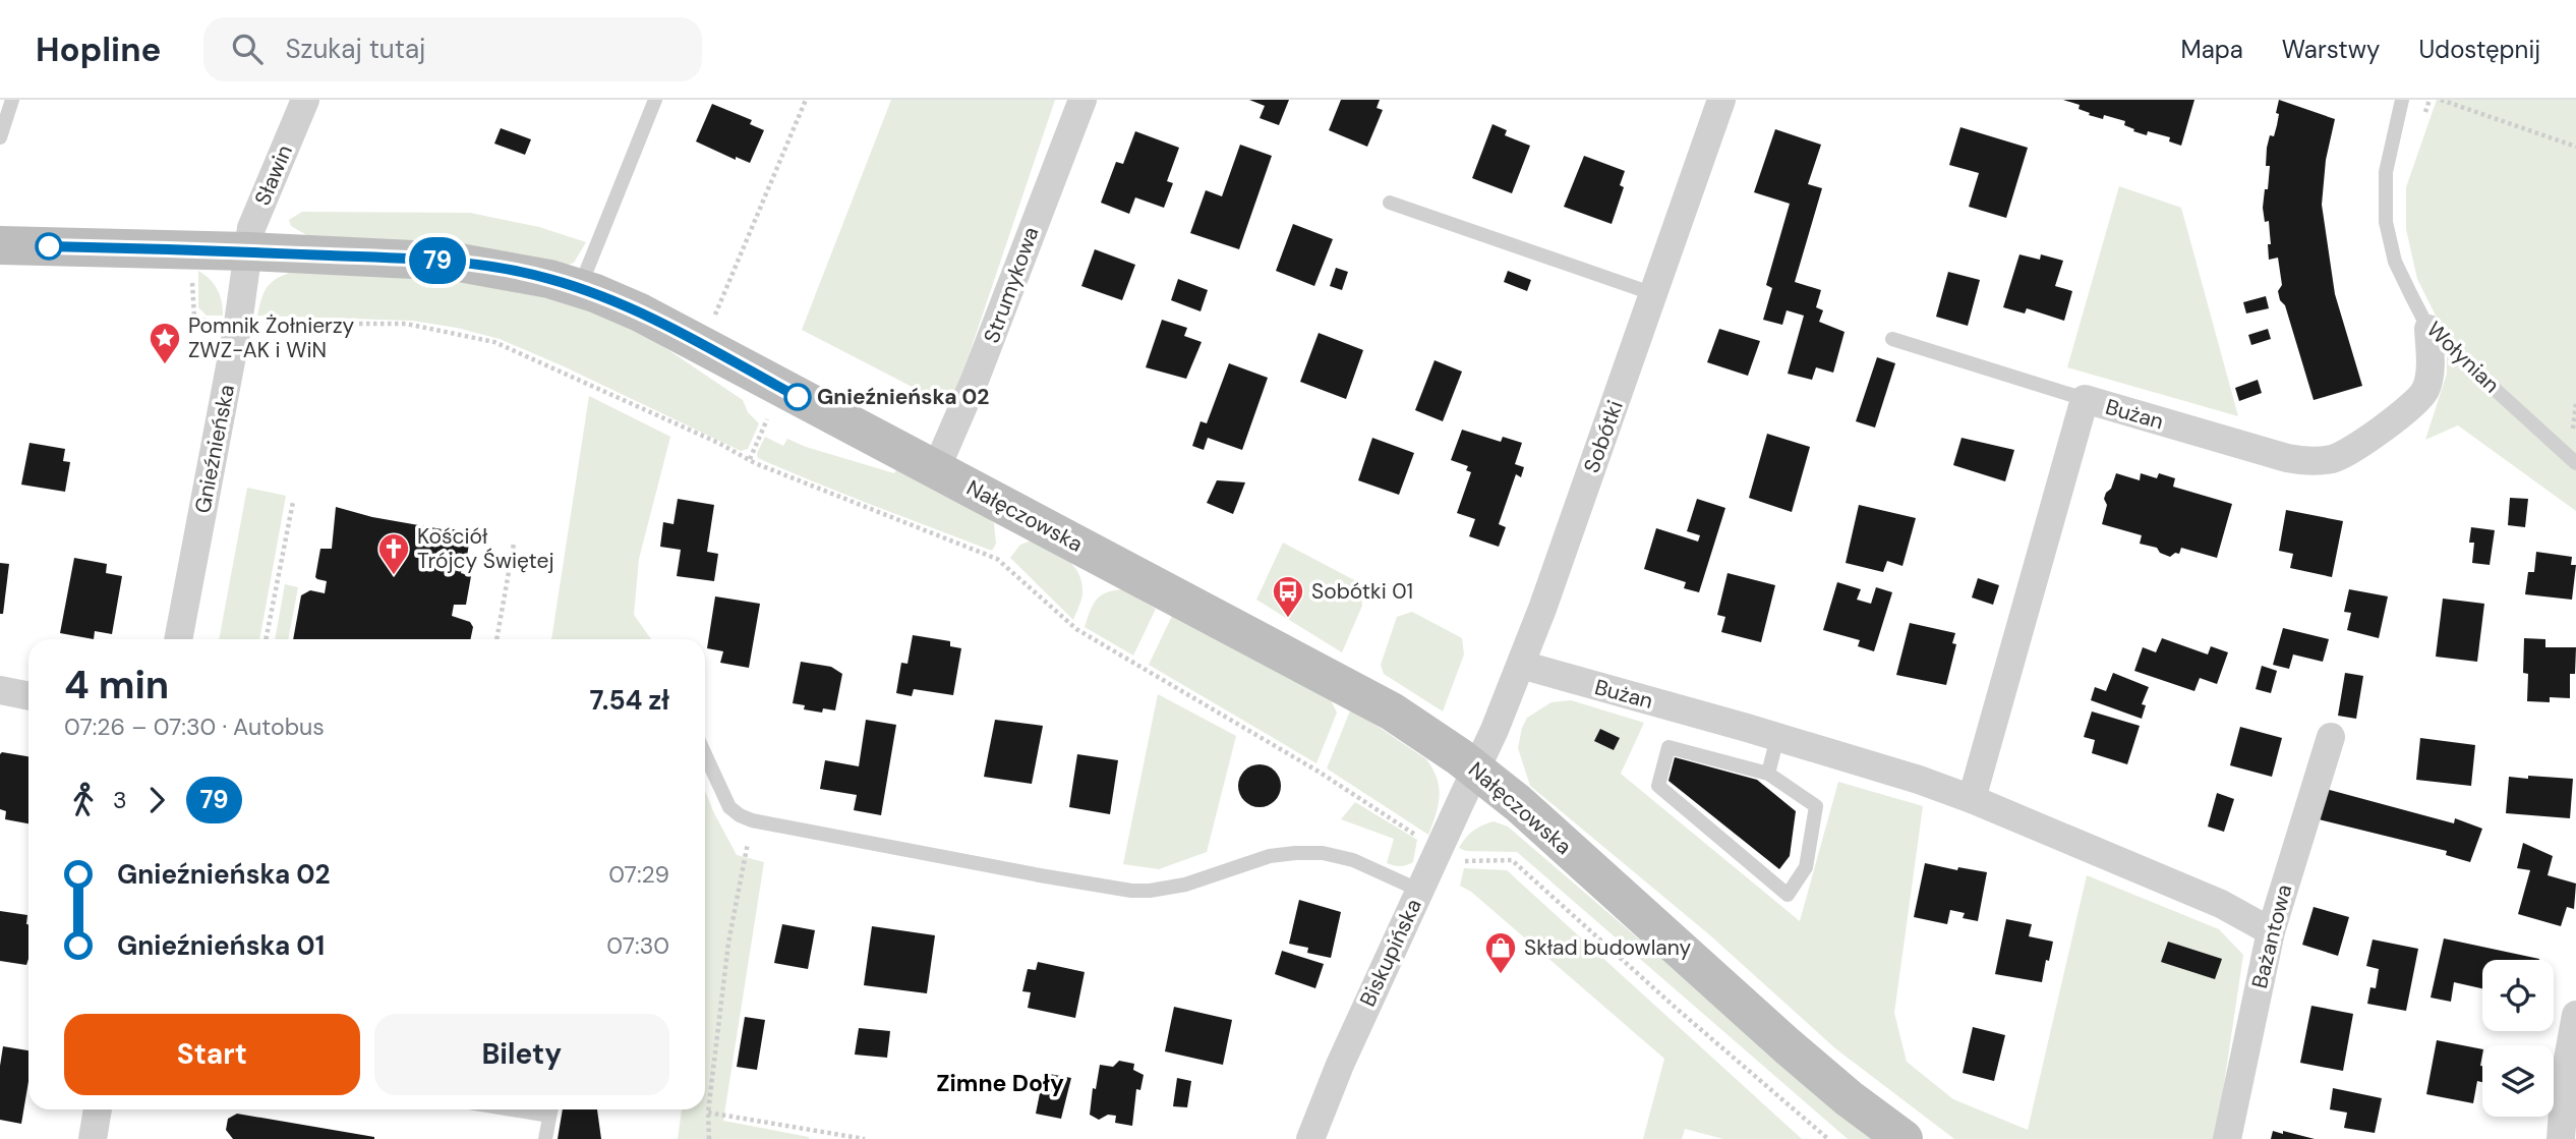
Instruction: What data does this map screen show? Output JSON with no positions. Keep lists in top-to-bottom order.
{
  "streets": {
    "main road": ["Nałęczowska"],
    "street": [
      "Sławin",
      "Strumykowa",
      "Bużan",
      "Sobótki",
      "Gnieźnieńska",
      "Bażantowa",
      "Biskupińska"
    ],
    "lane": ["Wołynian"]
  },
  "crossings": [
    ["Sławin", "Gnieźnieńska"],
    ["Sławin", "Nałęczowska"],
    ["Strumykowa", "Nałęczowska"],
    ["Wołynian", "Bużan"],
    ["Bużan", "Sobótki"],
    ["Bużan", "Bażantowa"],
    ["Sobótki", "Nałęczowska"],
    ["Sobótki", "Biskupińska"],
    ["Gnieźnieńska", "Nałęczowska"],
    ["Nałęczowska", "Biskupińska"]
  ],
  "districts": ["Zimne Doły"],
  "places": {
    "place": ["Pomnik Żołnierzy ZWZ-AK i WiN"],
    "other": ["Gnieźnieńska 02"],
    "church": ["Kościół Trójcy Świętej"],
    "bus stop": ["Sobótki 01"],
    "shop": ["Skład budowlany"]
  },
  "lines": ["bus line 79"],
  "page": {
    "header": "Hopline",
    "search": "Szukaj tutaj",
    "nav": ["Mapa", "Warstwy", "Udostępnij"],
    "on_map": "79",
    "heading": ["4 min", "07:26 – 07:30 · Autobus", "7.54 zł"],
    "legs": ["3", "79"],
    "list": [
      {
        "name": "Gnieźnieńska 02",
        "value": "07:29"
      },
      {
        "name": "Gnieźnieńska 01",
        "value": "07:30"
      }
    ],
    "buttons": ["Start", "Bilety"]
  }
}
